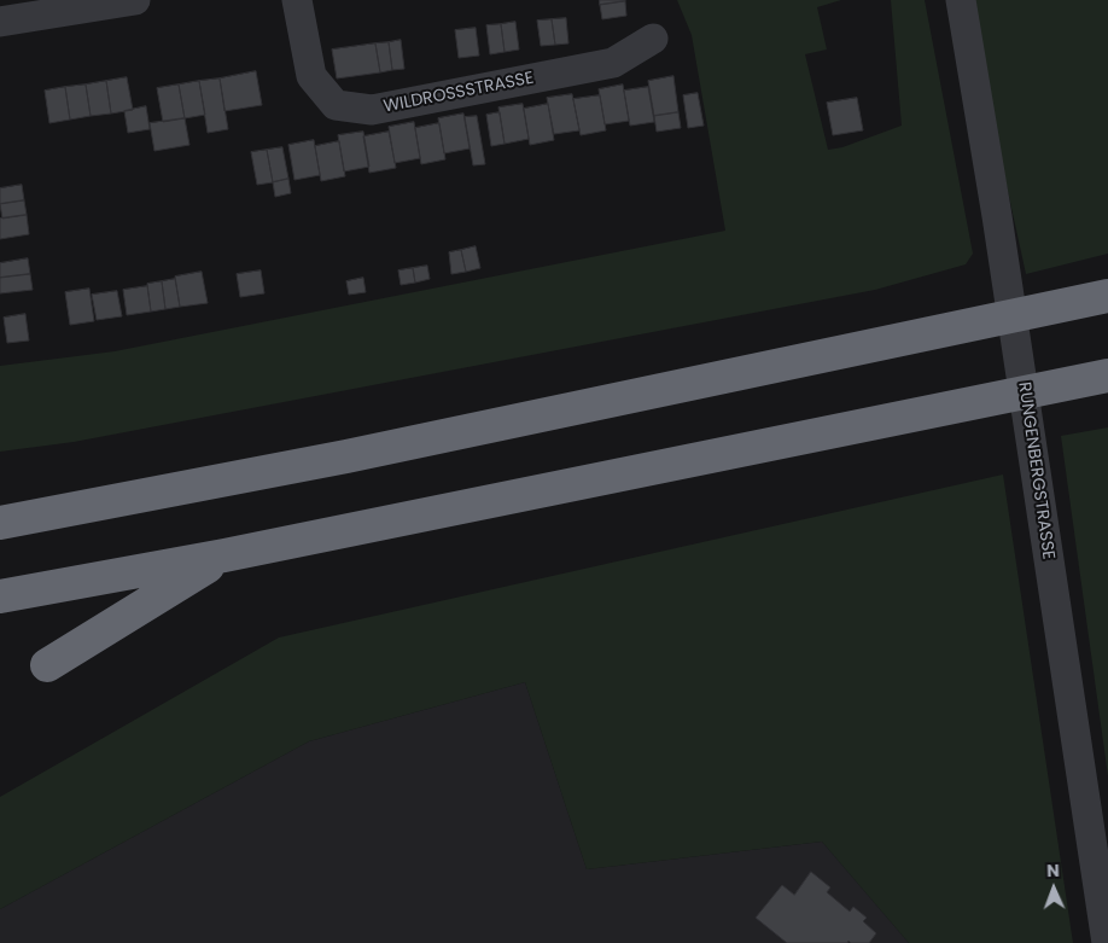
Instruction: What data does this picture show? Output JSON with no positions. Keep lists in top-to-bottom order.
{
  "streets": {
    "street": ["WILDROSSSTRASSE", "RUNGENBERGSTRASSE"]
  },
  "north": "top"
}
